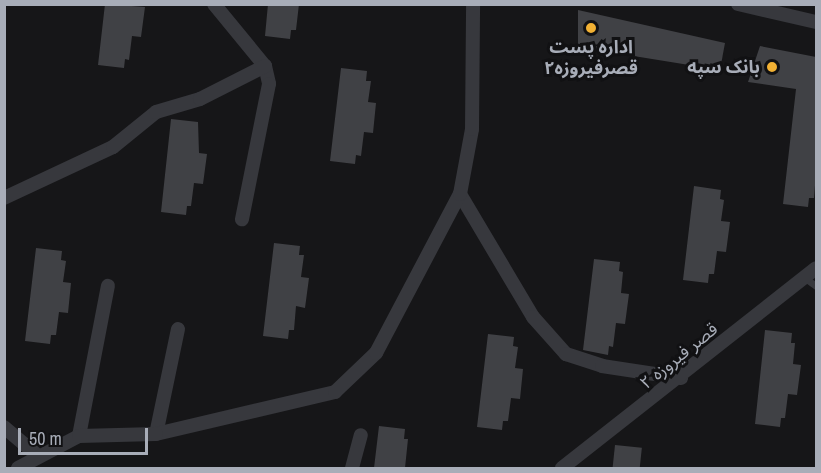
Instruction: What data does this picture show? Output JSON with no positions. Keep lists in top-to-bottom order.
{
  "streets": {
    "street": ["قصر فیروزه ۲"]
  },
  "places": ["اداره پست قصرفیروزه۲", "بانک سپه"],
  "scale_bar": "50 m"
}
